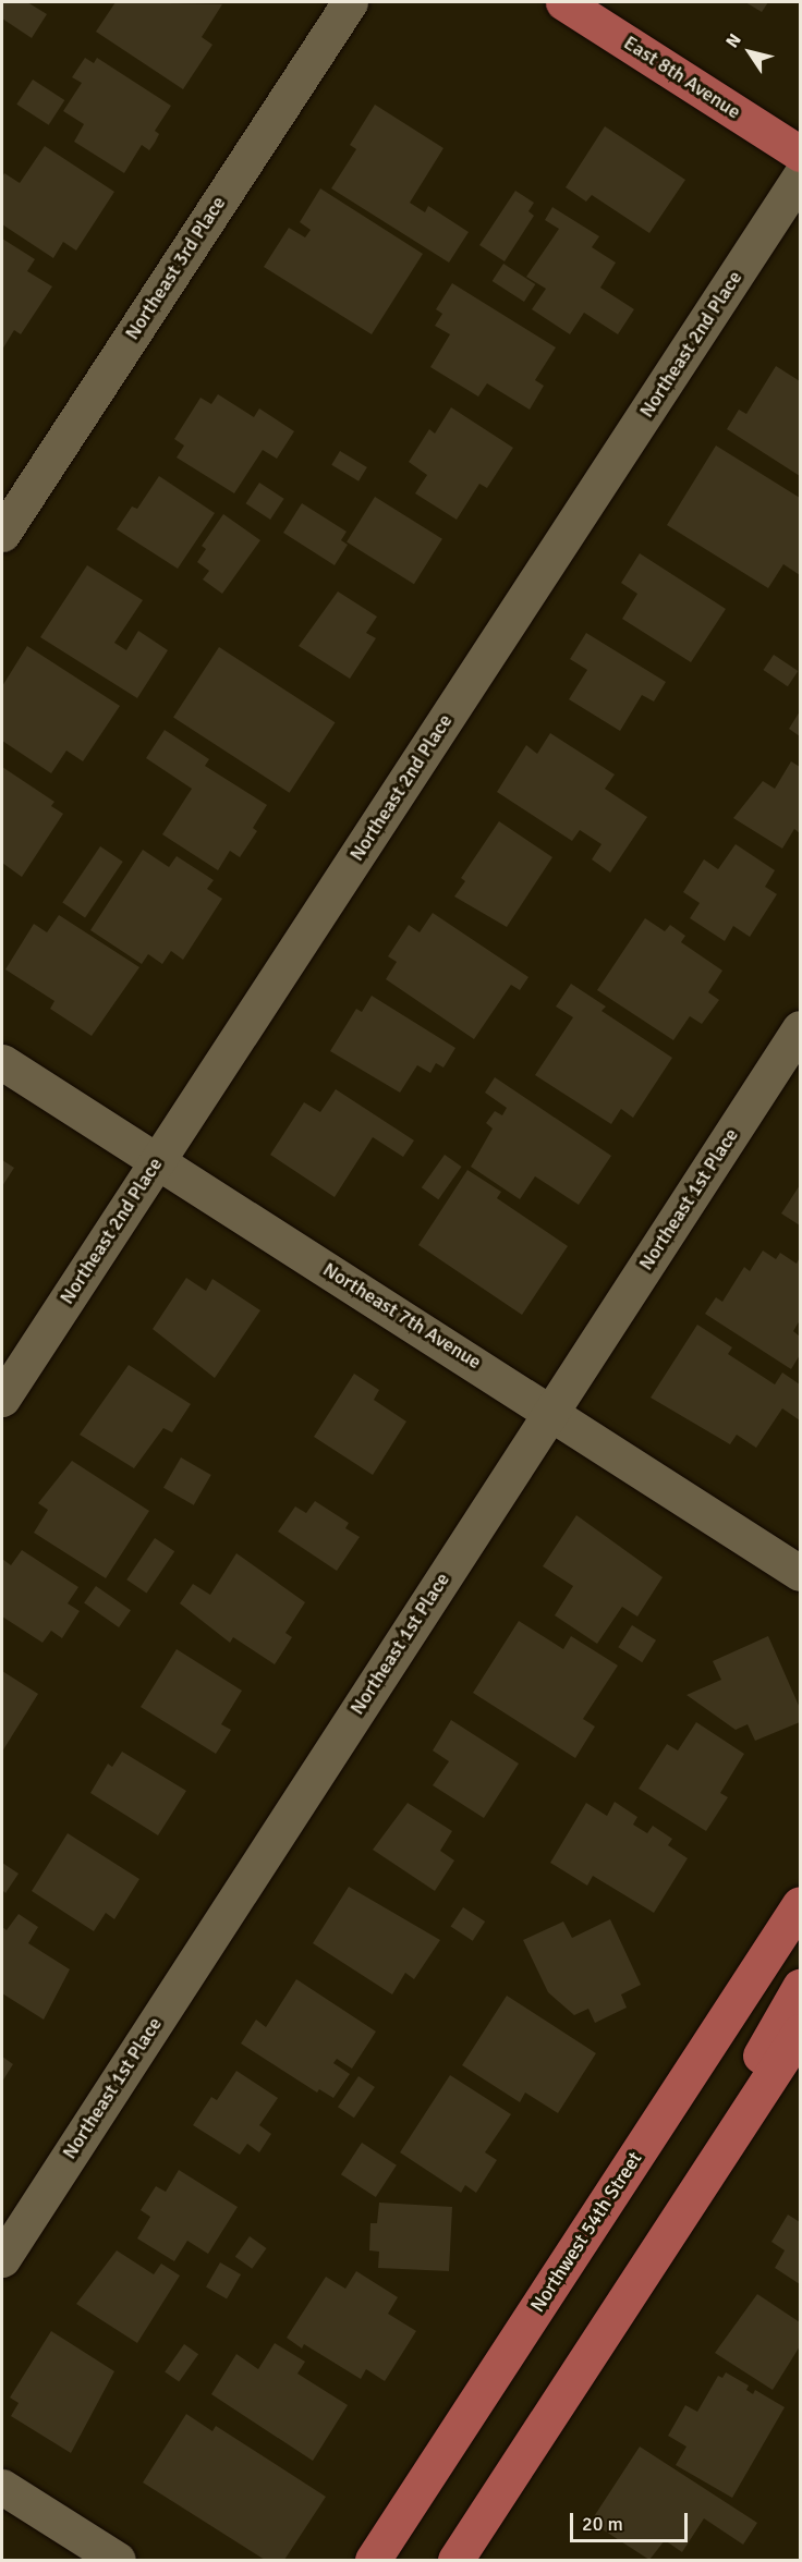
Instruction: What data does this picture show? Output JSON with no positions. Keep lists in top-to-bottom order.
{
  "streets": {
    "main road": ["East 8th Avenue", "Northwest 54th Street"],
    "street": [
      "Northeast 3rd Place",
      "Northeast 2nd Place",
      "Northeast 1st Place",
      "Northeast 7th Avenue"
    ]
  },
  "crossings": [
    ["Northeast 2nd Place", "Northeast 7th Avenue"],
    ["Northeast 1st Place", "Northeast 7th Avenue"]
  ],
  "scale_bar": "20 m",
  "north": "top left"
}
